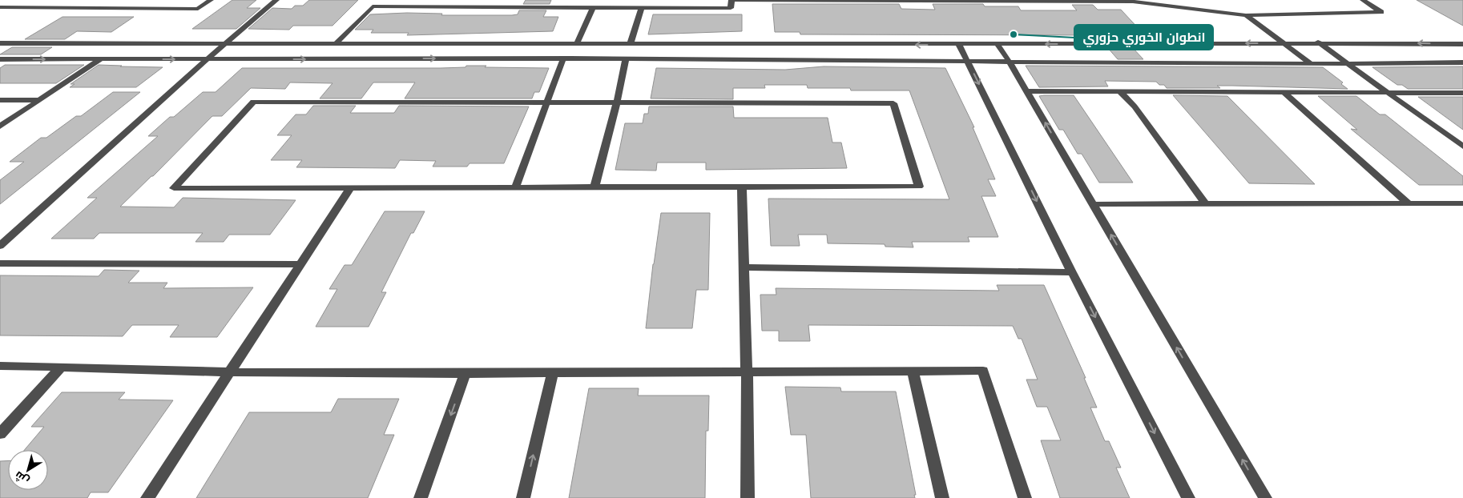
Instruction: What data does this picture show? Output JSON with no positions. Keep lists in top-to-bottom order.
{
  "places": ["انطوان الخوري حزوري"],
  "north": "bottom left"
}
